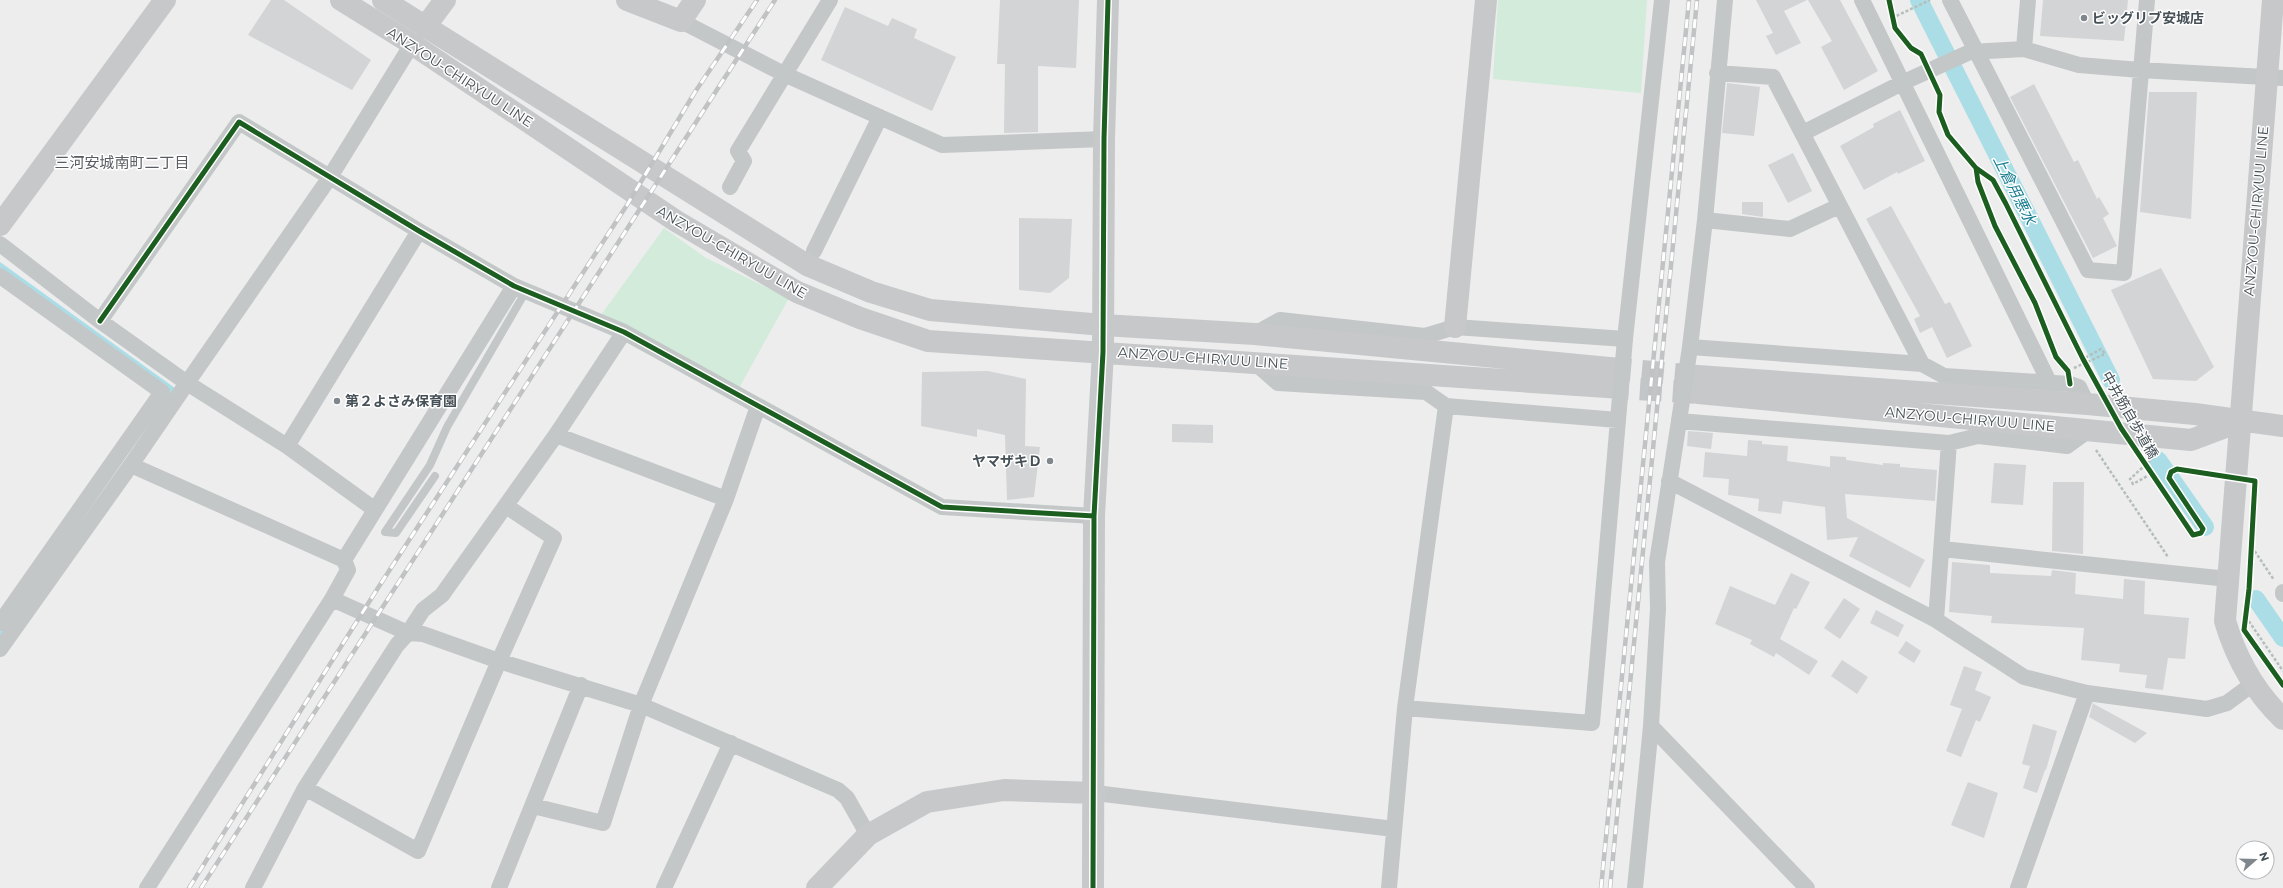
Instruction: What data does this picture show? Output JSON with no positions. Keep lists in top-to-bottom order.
{
  "streets": {
    "main road": ["ANZYOU-CHIRYUU LINE"],
    "cycle path": ["中井筋自歩道橋"]
  },
  "districts": ["三河安城南町二丁目"],
  "water": ["上倉用悪水"],
  "places": ["ビッグリブ安城店", "第２よさみ保育園", "ヤマザキＤ"],
  "north": "right"
}
